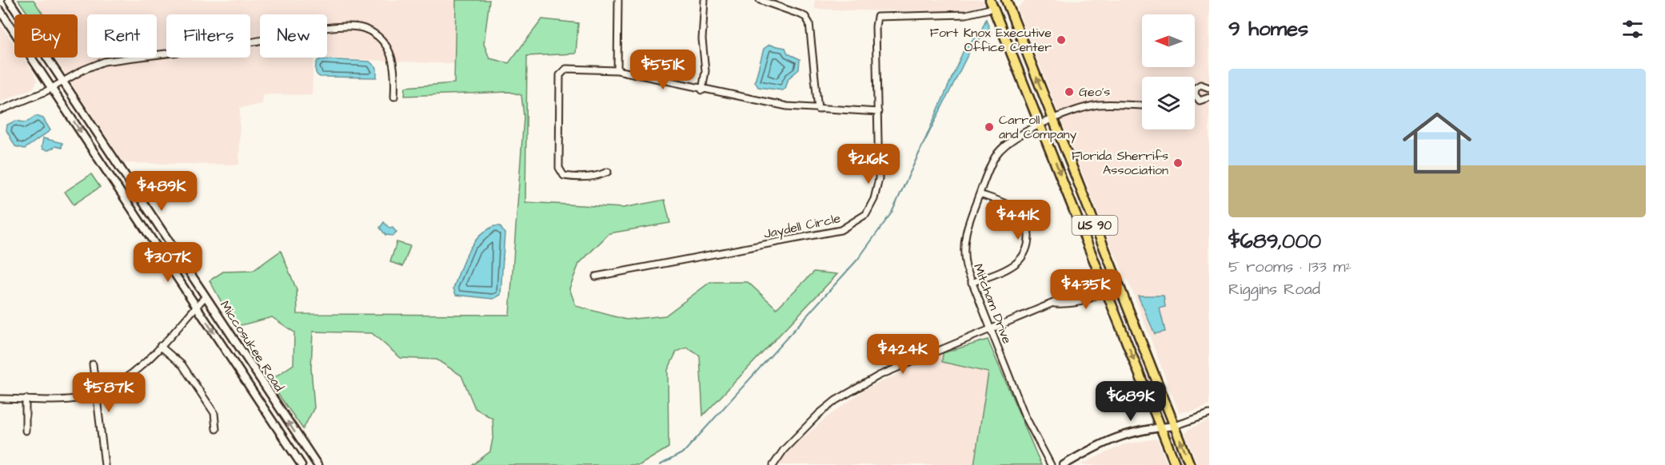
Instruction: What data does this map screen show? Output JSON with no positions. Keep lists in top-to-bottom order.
{
  "streets": {
    "main road": ["US 90"],
    "street": ["Jaydell Circle", "Mitcham Drive", "Miccosukee Road"]
  },
  "crossings": [
    ["US 90", "Jaydell Circle"],
    ["US 90", "Mitcham Drive"]
  ],
  "places": [
    "Fort Knox Executive Office Center",
    "Geo's",
    "Carroll and Company",
    "Florida Sherrifs Association"
  ],
  "north": "left",
  "page": {
    "heading": "9 homes",
    "chip": [
      "Buy",
      "Rent",
      "Filters",
      "New"
    ],
    "price": [
      "$551K",
      "$216K",
      "$489K",
      "$441K",
      "$307K",
      "$435K",
      "$424K",
      "$587K",
      "$689K"
    ],
    "list": [
      {
        "name": "$689,000",
        "note": "5 rooms · 133 m² · Riggins Road"
      }
    ]
  }
}
